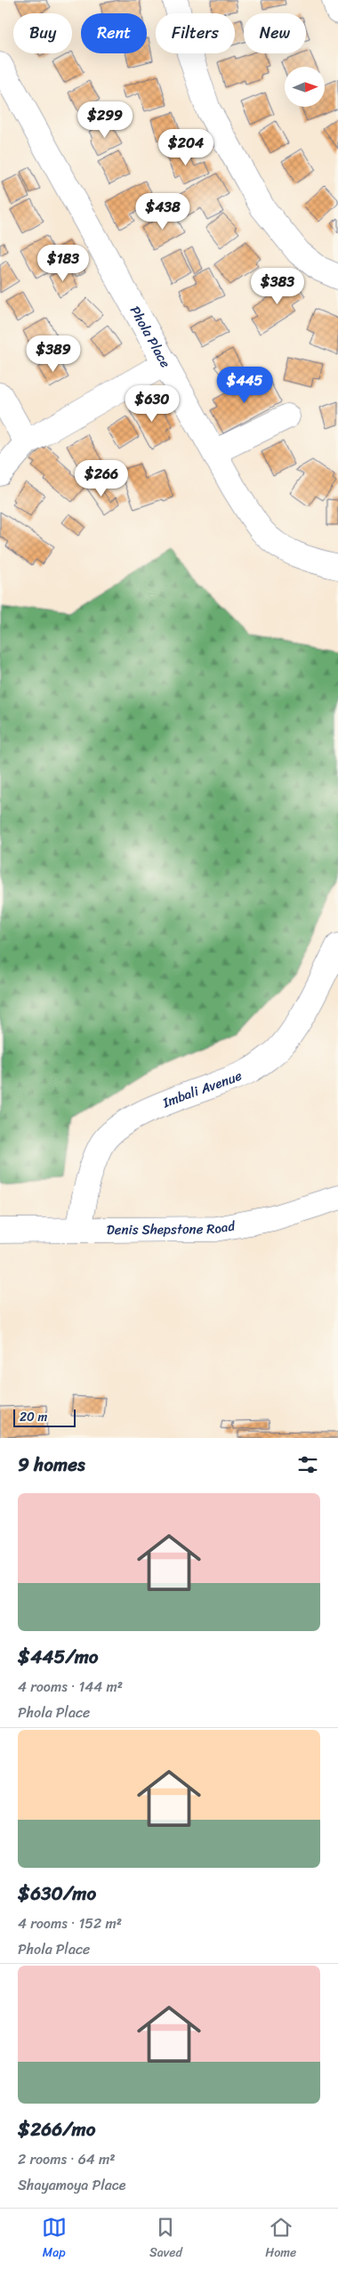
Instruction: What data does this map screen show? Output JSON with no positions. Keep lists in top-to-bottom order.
{
  "streets": {
    "street": ["Phola Place", "Imbali Avenue", "Denis Shepstone Road"]
  },
  "crossings": [
    ["Imbali Avenue", "Denis Shepstone Road"]
  ],
  "scale_bar": "20 m",
  "north": "right",
  "page": {
    "chip": [
      "Buy",
      "Rent",
      "Filters",
      "New"
    ],
    "price": [
      "$299",
      "$204",
      "$438",
      "$183",
      "$383",
      "$389",
      "$445",
      "$630",
      "$266"
    ],
    "scale": "20 m",
    "heading": "9 homes",
    "list": [
      {
        "name": "$445/mo",
        "note": "4 rooms · 144 m² · Phola Place"
      },
      {
        "name": "$630/mo",
        "note": "4 rooms · 152 m² · Phola Place"
      },
      {
        "name": "$266/mo",
        "note": "2 rooms · 64 m² · Shayamoya Place"
      }
    ],
    "tabs": ["Map", "Saved", "Home"]
  }
}
